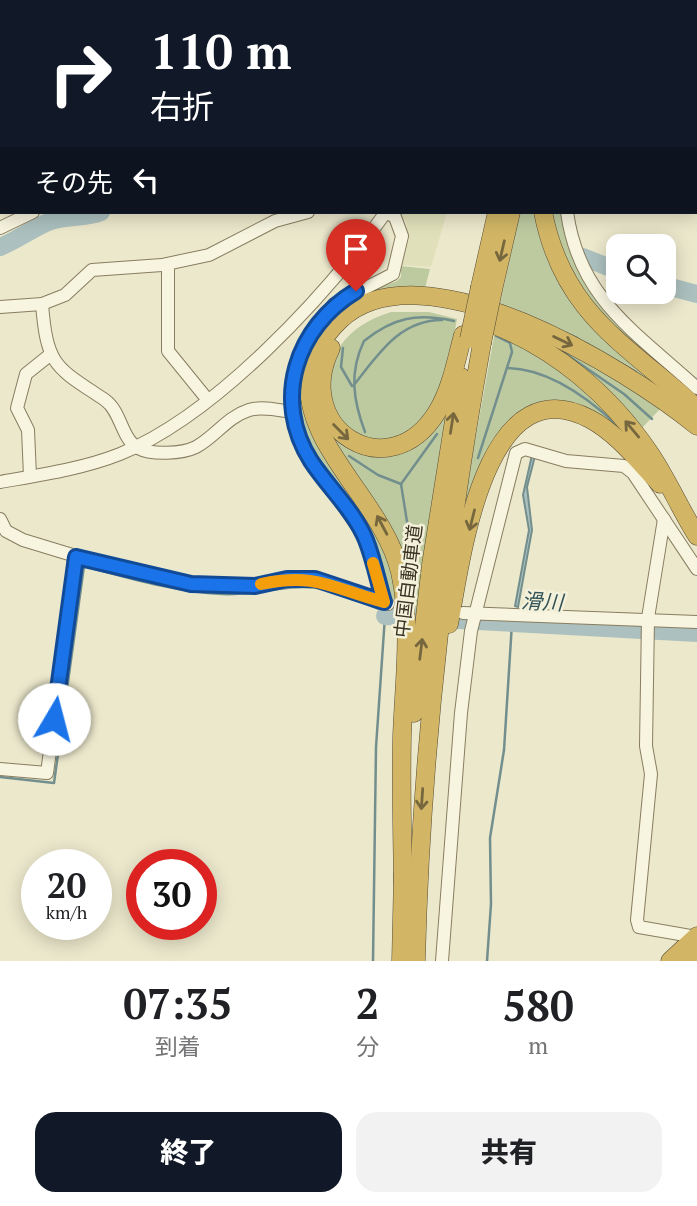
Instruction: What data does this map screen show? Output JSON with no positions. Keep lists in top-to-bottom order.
{
  "streets": {
    "highway": ["中国自動車道"]
  },
  "water": ["滑川"],
  "page": {
    "turn": ["110 m", "右折"],
    "then": "その先",
    "speed": "20 km/h",
    "limit": "30",
    "eta": [
      "07:35",
      "到着",
      "2",
      "分",
      "580",
      "m"
    ],
    "buttons": ["終了", "共有"]
  }
}
